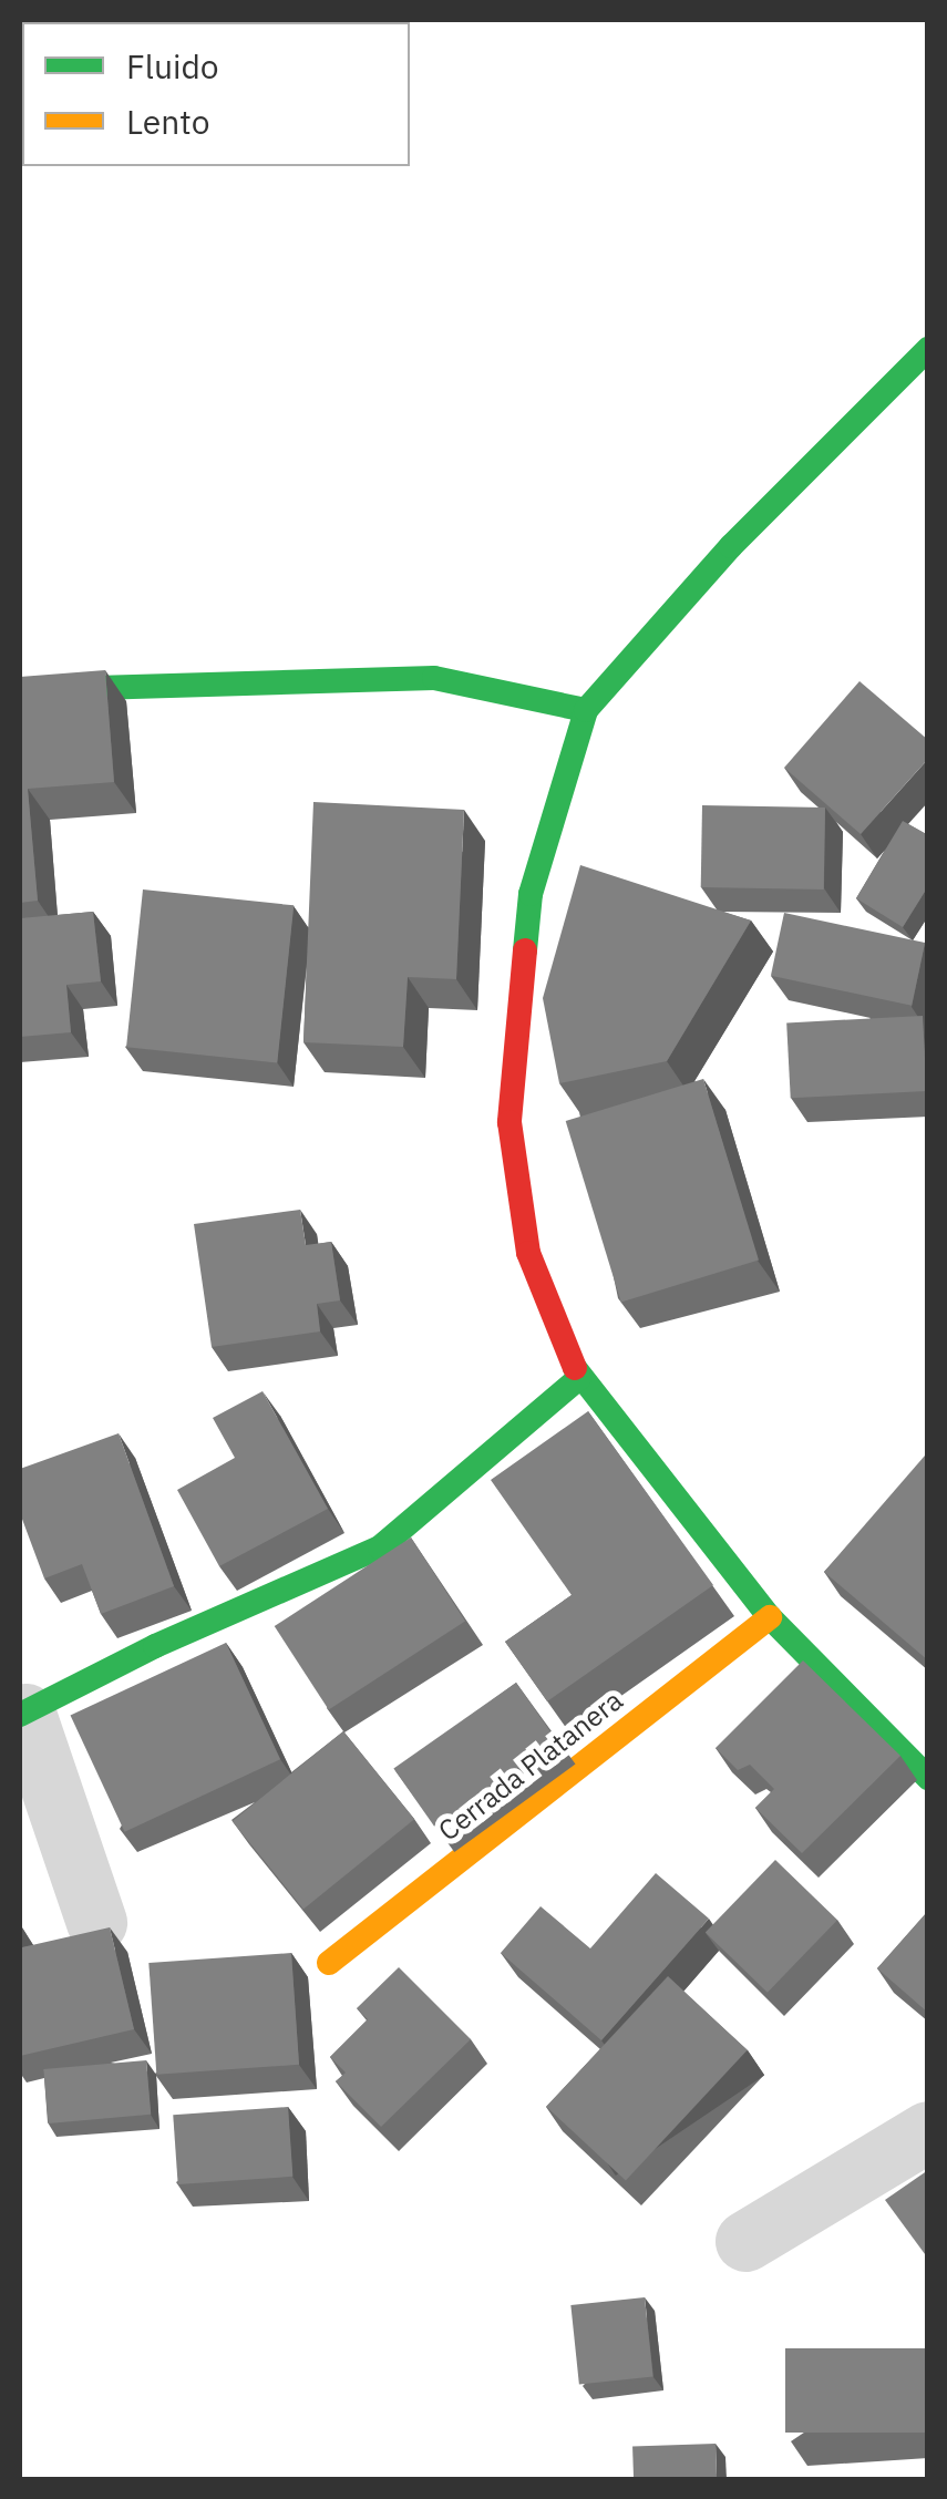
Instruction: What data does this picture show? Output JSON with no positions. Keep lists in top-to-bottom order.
{
  "streets": {
    "street": ["Cerrada Platanera"]
  },
  "legend": ["Fluido", "Lento"]
}
